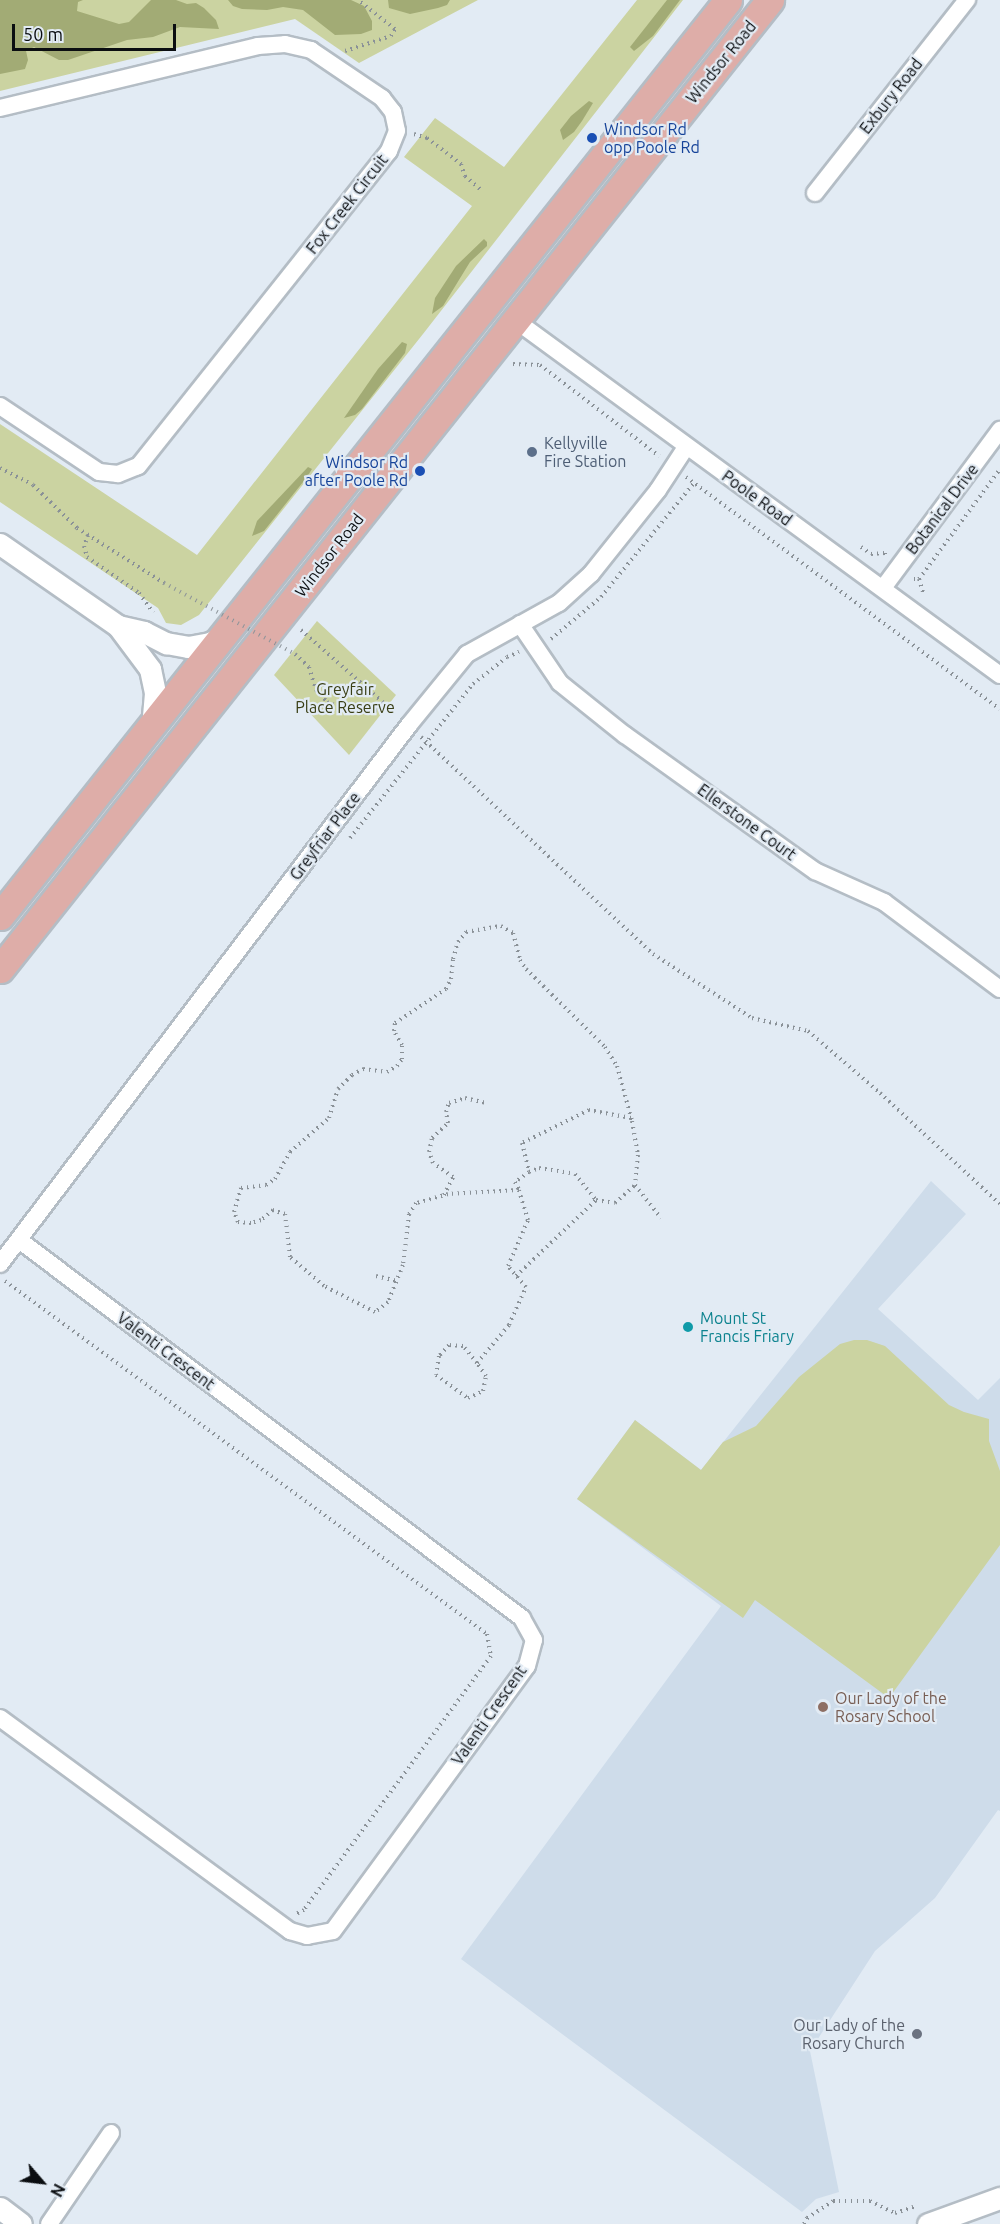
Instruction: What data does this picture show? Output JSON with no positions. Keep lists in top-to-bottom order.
{
  "streets": {
    "main road": ["Windsor Road"],
    "street": [
      "Exbury Road",
      "Fox Creek Circuit",
      "Poole Road",
      "Botanical Drive",
      "Ellerstone Court",
      "Greyfriar Place",
      "Valenti Crescent"
    ]
  },
  "crossings": [
    ["Windsor Road", "Poole Road"],
    ["Poole Road", "Botanical Drive"],
    ["Poole Road", "Greyfriar Place"],
    ["Ellerstone Court", "Greyfriar Place"],
    ["Greyfriar Place", "Valenti Crescent"]
  ],
  "parks": ["Greyfair Place Reserve"],
  "places": [
    "Windsor Rd opp Poole Rd",
    "Kellyville Fire Station",
    "Windsor Rd after Poole Rd",
    "Mount St Francis Friary",
    "Our Lady of the Rosary School",
    "Our Lady of the Rosary Church"
  ],
  "scale_bar": "50 m",
  "north": "bottom right"
}
